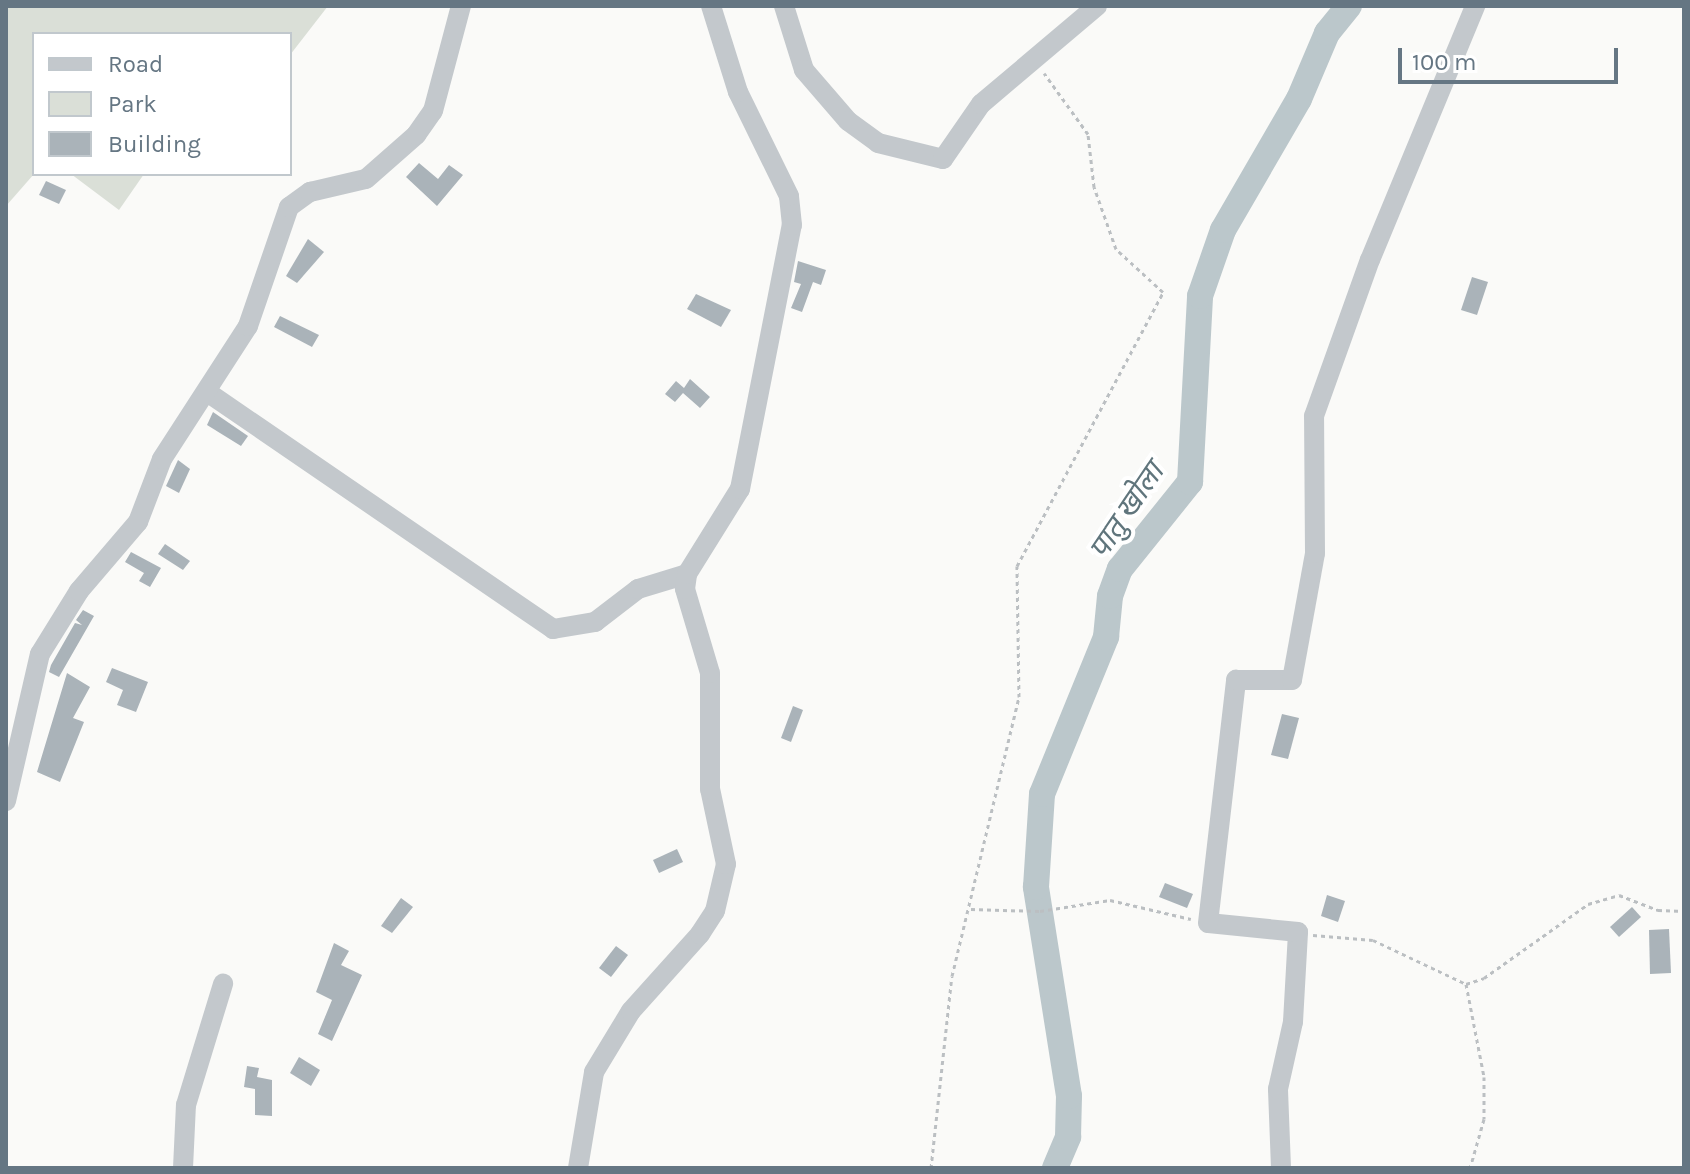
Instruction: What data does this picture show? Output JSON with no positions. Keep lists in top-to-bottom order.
{
  "water": ["पातु खोला"],
  "legend": ["Road", "Park", "Building"],
  "scale_bar": "100 m"
}
